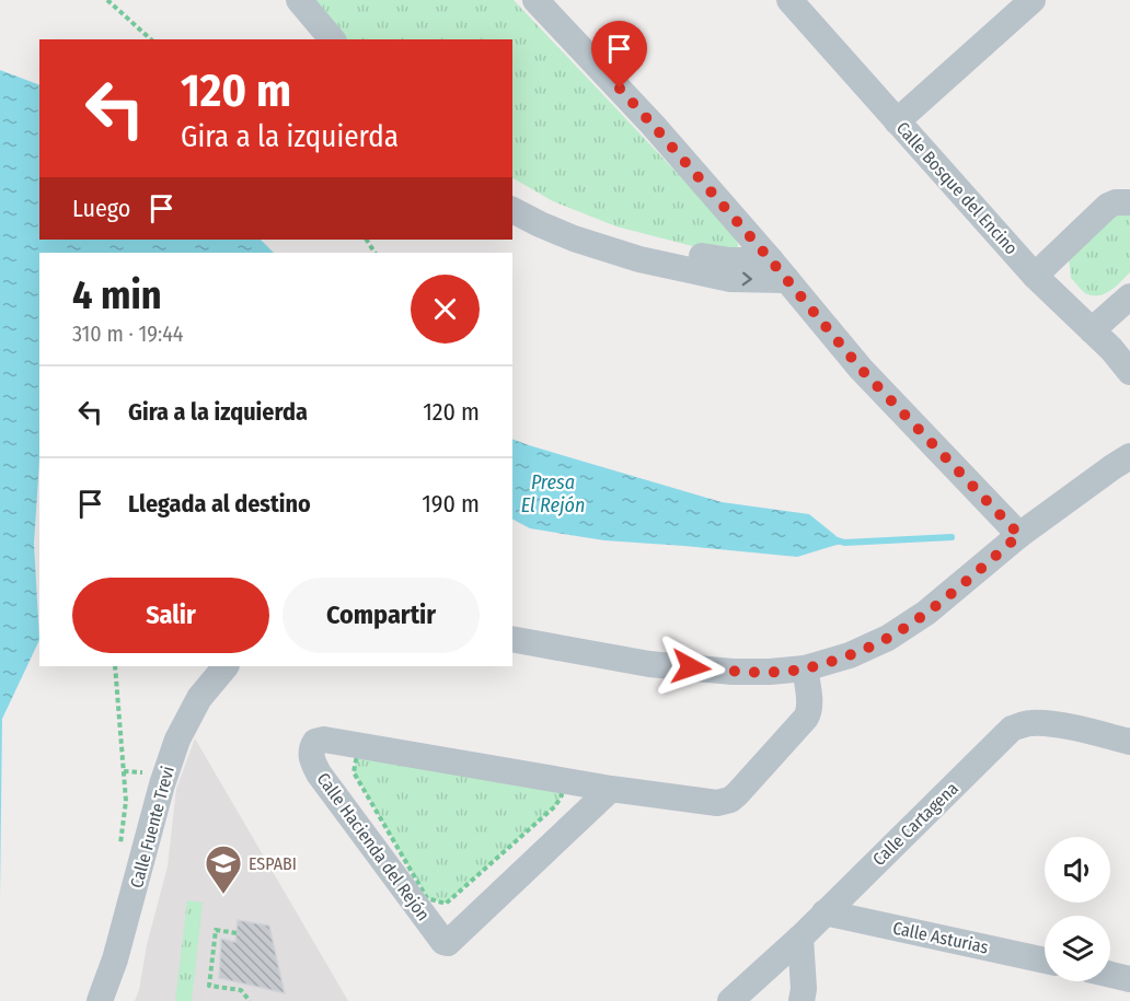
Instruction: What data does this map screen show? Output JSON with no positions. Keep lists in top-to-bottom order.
{
  "streets": {
    "street": [
      "Calle Bosque del Encino",
      "Calle Cartagena",
      "Calle Fuente Trevi",
      "Calle Hacienda del Rejón",
      "Calle Asturias"
    ]
  },
  "crossings": [
    ["Calle Cartagena", "Calle Asturias"]
  ],
  "water": ["Presa El Rejón"],
  "places": {
    "school or university": ["ESPABI"]
  },
  "page": {
    "turn": ["120 m", "Gira a la izquierda"],
    "then": "Luego",
    "heading": ["4 min", "310 m · 19:44"],
    "list": [
      {
        "name": "Gira a la izquierda",
        "value": "120 m"
      },
      {
        "name": "Llegada al destino",
        "value": "190 m"
      }
    ],
    "buttons": ["Salir", "Compartir"]
  }
}
